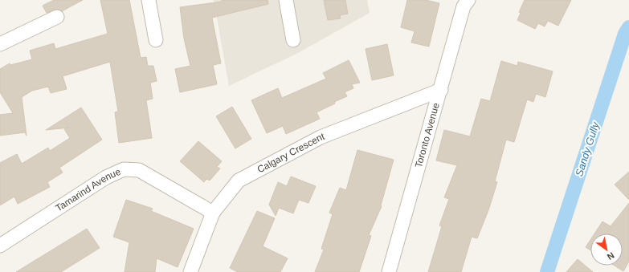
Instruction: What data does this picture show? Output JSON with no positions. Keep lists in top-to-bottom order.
{
  "streets": {
    "street": ["Toronto Avenue", "Calgary Crescent", "Tamarind Avenue"]
  },
  "crossings": [
    ["Toronto Avenue", "Calgary Crescent"],
    ["Calgary Crescent", "Tamarind Avenue"]
  ],
  "water": ["Sandy Gully"],
  "north": "bottom right"
}
